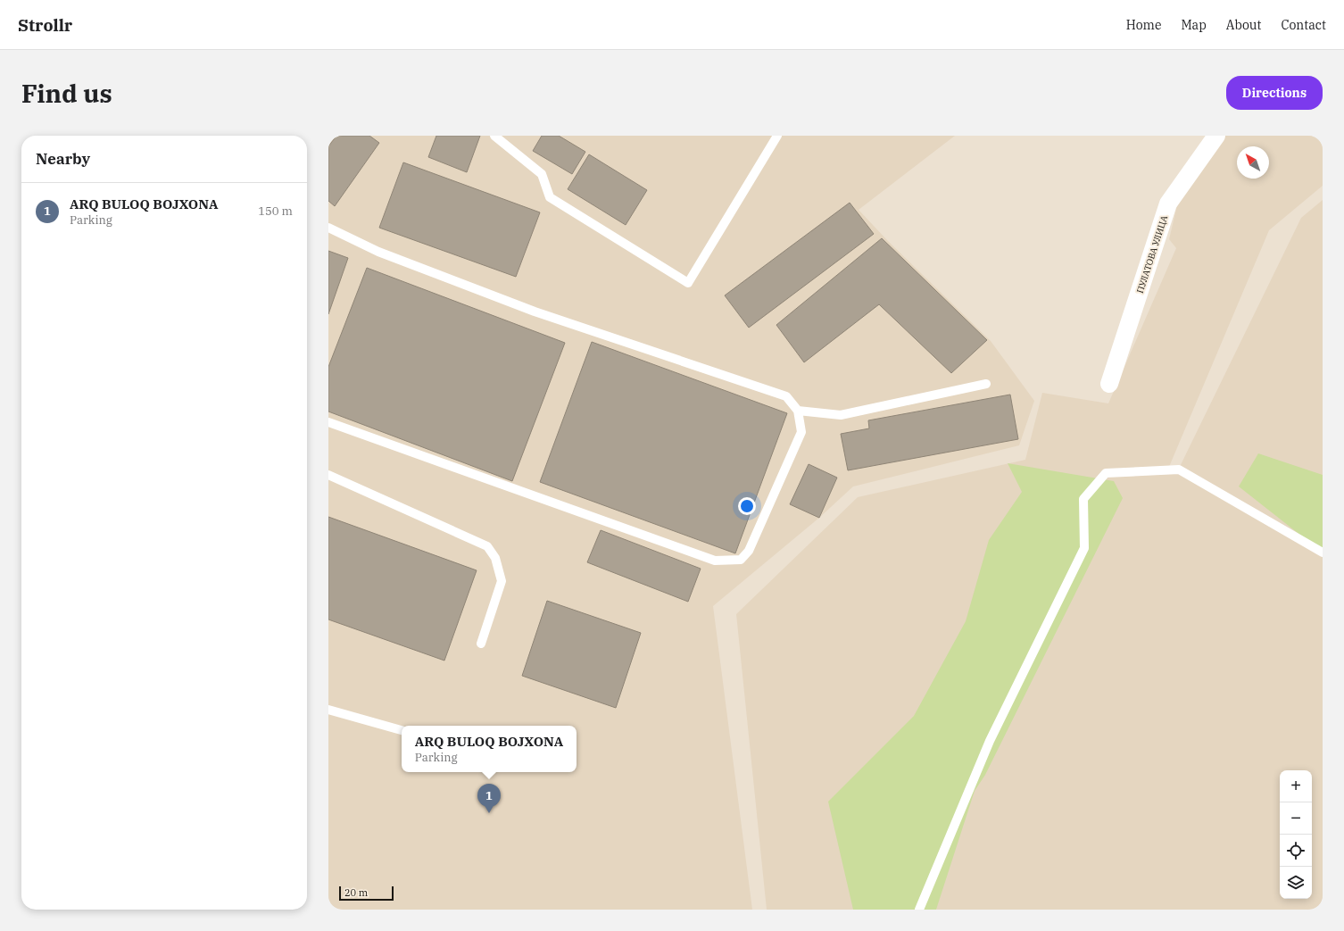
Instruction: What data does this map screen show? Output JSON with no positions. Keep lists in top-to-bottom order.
{
  "streets": {
    "street": ["ПУЛАТОВА УЛИЦА"]
  },
  "scale_bar": "20 m",
  "north": "top left",
  "page": {
    "header": "Strollr",
    "nav": [
      "Home",
      "Map",
      "About",
      "Contact"
    ],
    "buttons": "Directions",
    "title": "Find us",
    "heading": "Nearby",
    "list": [
      {
        "mark": "1",
        "name": "ARQ BULOQ BOJXONA",
        "note": "Parking",
        "value": "150 m"
      }
    ],
    "popup": ["ARQ BULOQ BOJXONA", "Parking"],
    "map_buttons": ["+", "−"],
    "pins": "1",
    "scale": "20 m"
  }
}
